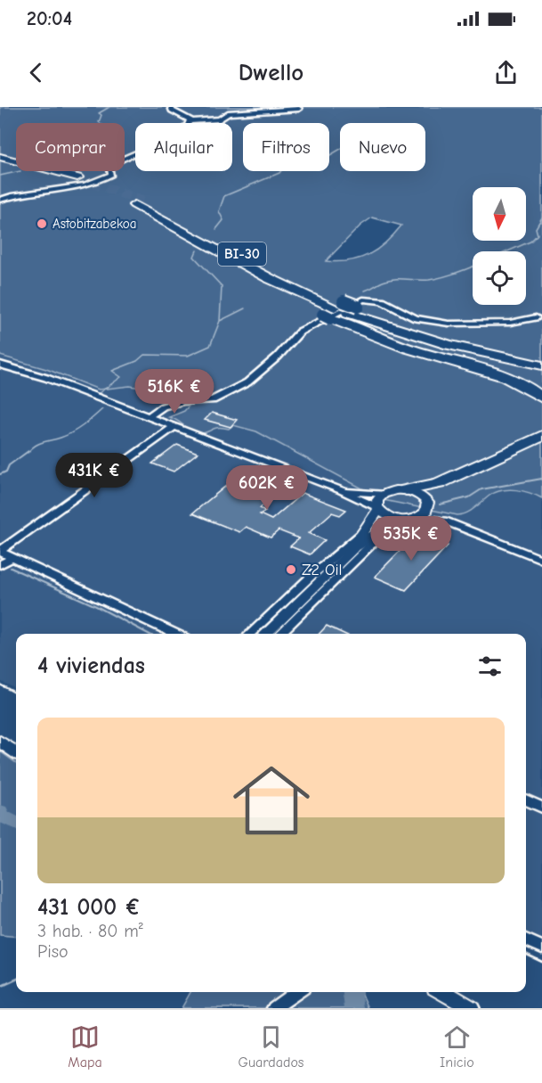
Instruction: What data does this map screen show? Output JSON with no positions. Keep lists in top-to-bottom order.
{
  "streets": {
    "highway": ["BI-30"]
  },
  "places": ["Astobitzabekoa", "Z2 Oil"],
  "north": "bottom",
  "page": {
    "status": "20:04",
    "header": "Dwello",
    "chip": [
      "Comprar",
      "Alquilar",
      "Filtros",
      "Nuevo"
    ],
    "price": [
      "516K €",
      "431K €",
      "602K €",
      "535K €"
    ],
    "heading": "4 viviendas",
    "list": [
      {
        "name": "431 000 €",
        "note": "3 hab. · 80 m² · Piso"
      }
    ],
    "tabs": ["Mapa", "Guardados", "Inicio"]
  }
}
